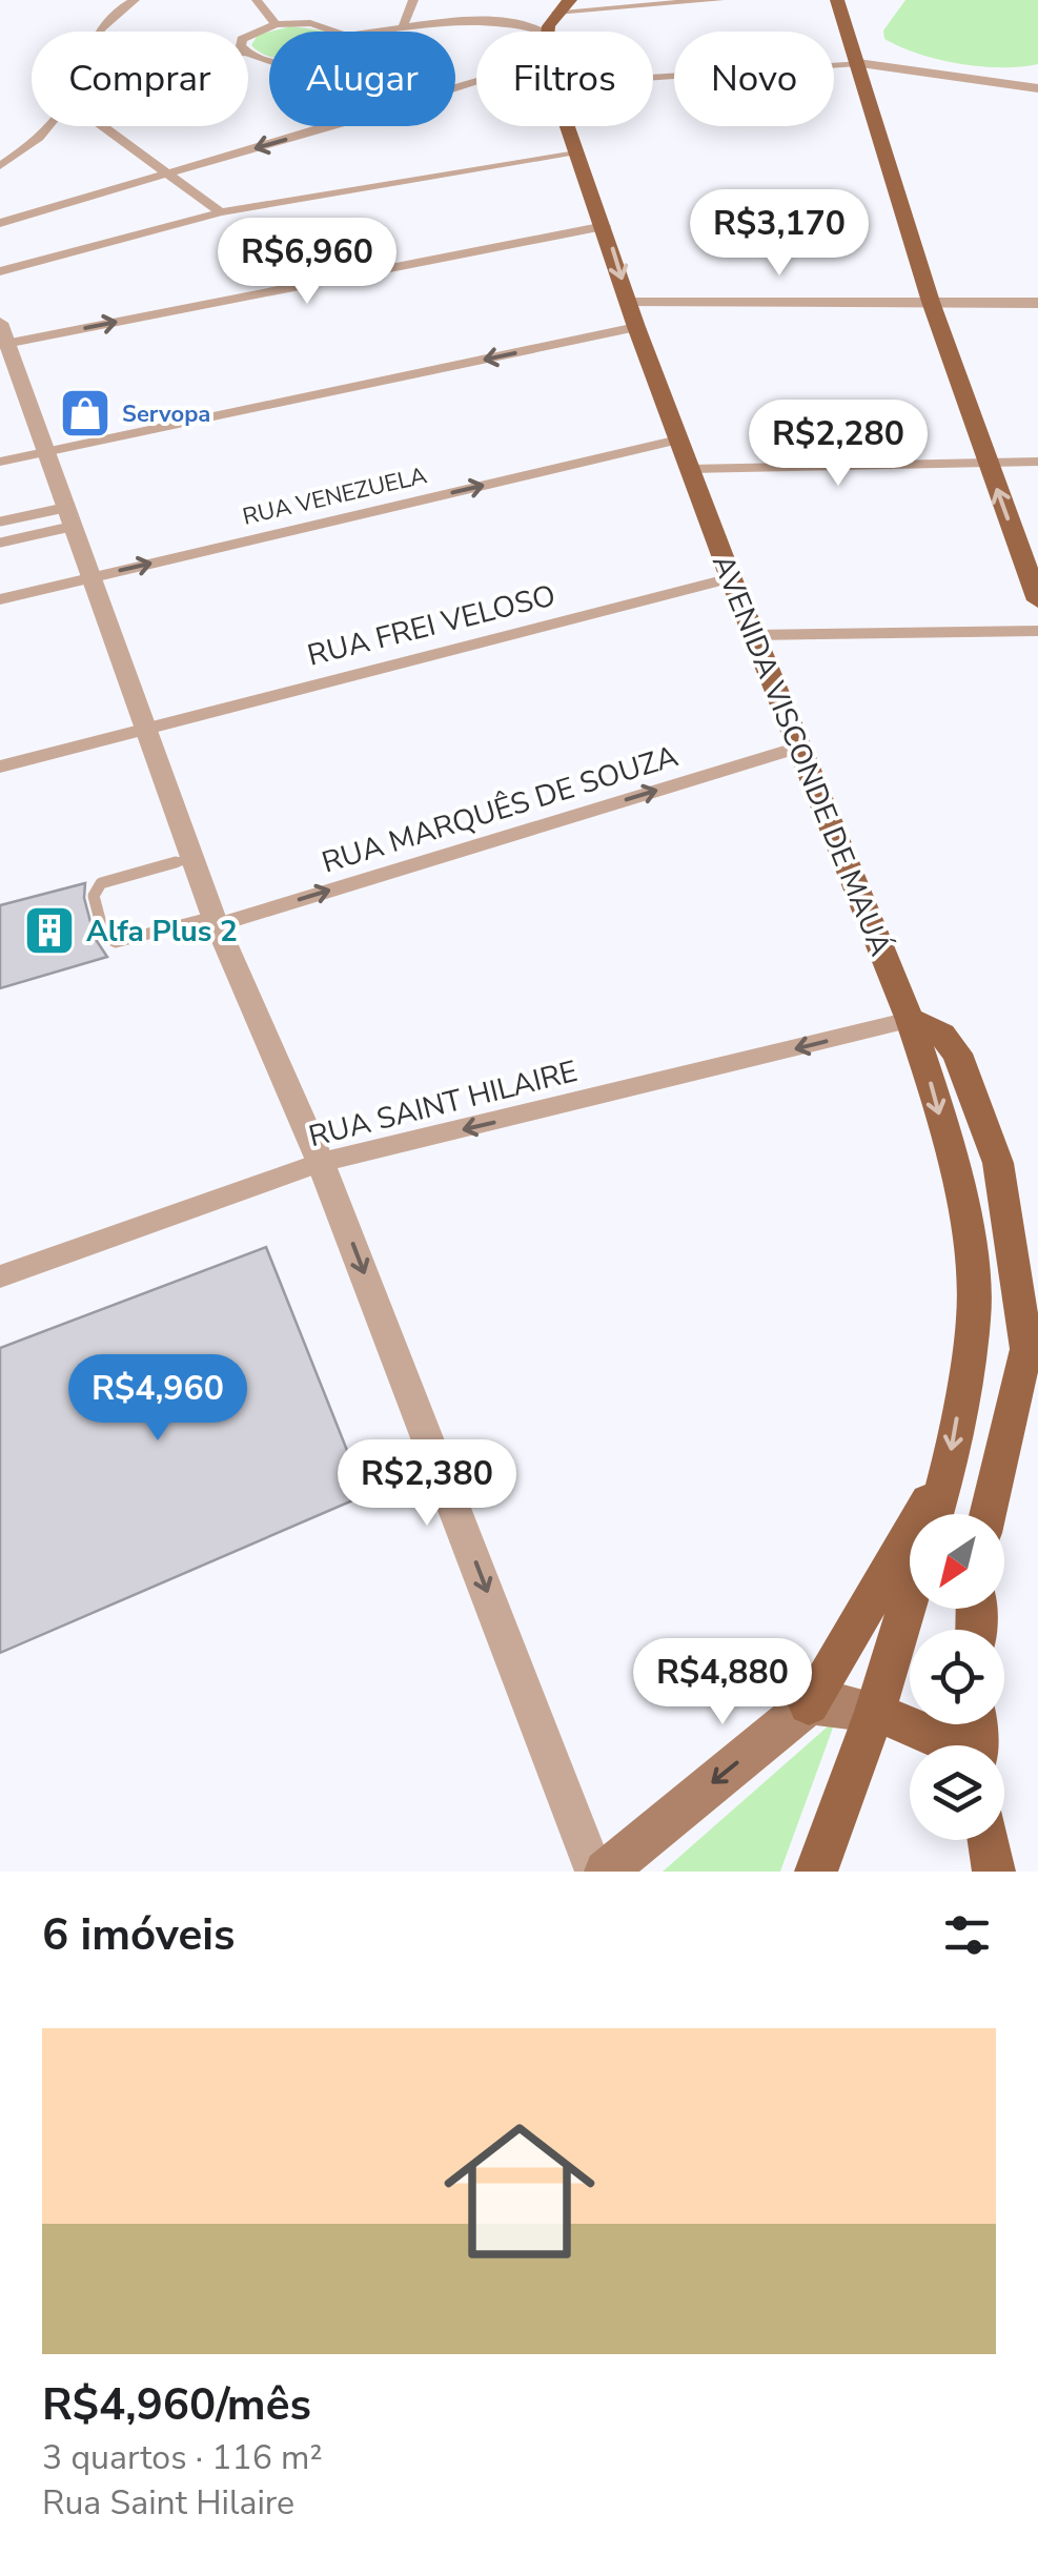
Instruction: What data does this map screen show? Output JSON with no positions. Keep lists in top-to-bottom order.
{
  "streets": {
    "main road": ["AVENIDA VISCONDE DE MAUÁ"],
    "street": [
      "RUA VENEZUELA",
      "RUA FREI VELOSO",
      "RUA MARQUÊS DE SOUZA",
      "RUA SAINT HILAIRE"
    ]
  },
  "crossings": [
    ["RUA VENEZUELA", "AVENIDA VISCONDE DE MAUÁ"],
    ["RUA FREI VELOSO", "AVENIDA VISCONDE DE MAUÁ"],
    ["AVENIDA VISCONDE DE MAUÁ", "RUA MARQUÊS DE SOUZA"],
    ["AVENIDA VISCONDE DE MAUÁ", "RUA SAINT HILAIRE"]
  ],
  "one_way": ["RUA MARQUÊS DE SOUZA", "RUA SAINT HILAIRE"],
  "places": {
    "shop": ["Servopa"],
    "building": ["Alfa Plus 2"]
  },
  "north": "bottom left",
  "page": {
    "chip": [
      "Comprar",
      "Alugar",
      "Filtros",
      "Novo"
    ],
    "price": [
      "R$3,170",
      "R$6,960",
      "R$2,280",
      "R$4,960",
      "R$2,380",
      "R$4,880"
    ],
    "heading": "6 imóveis",
    "list": [
      {
        "name": "R$4,960/mês",
        "note": "3 quartos · 116 m² · Rua Saint Hilaire"
      }
    ]
  }
}
